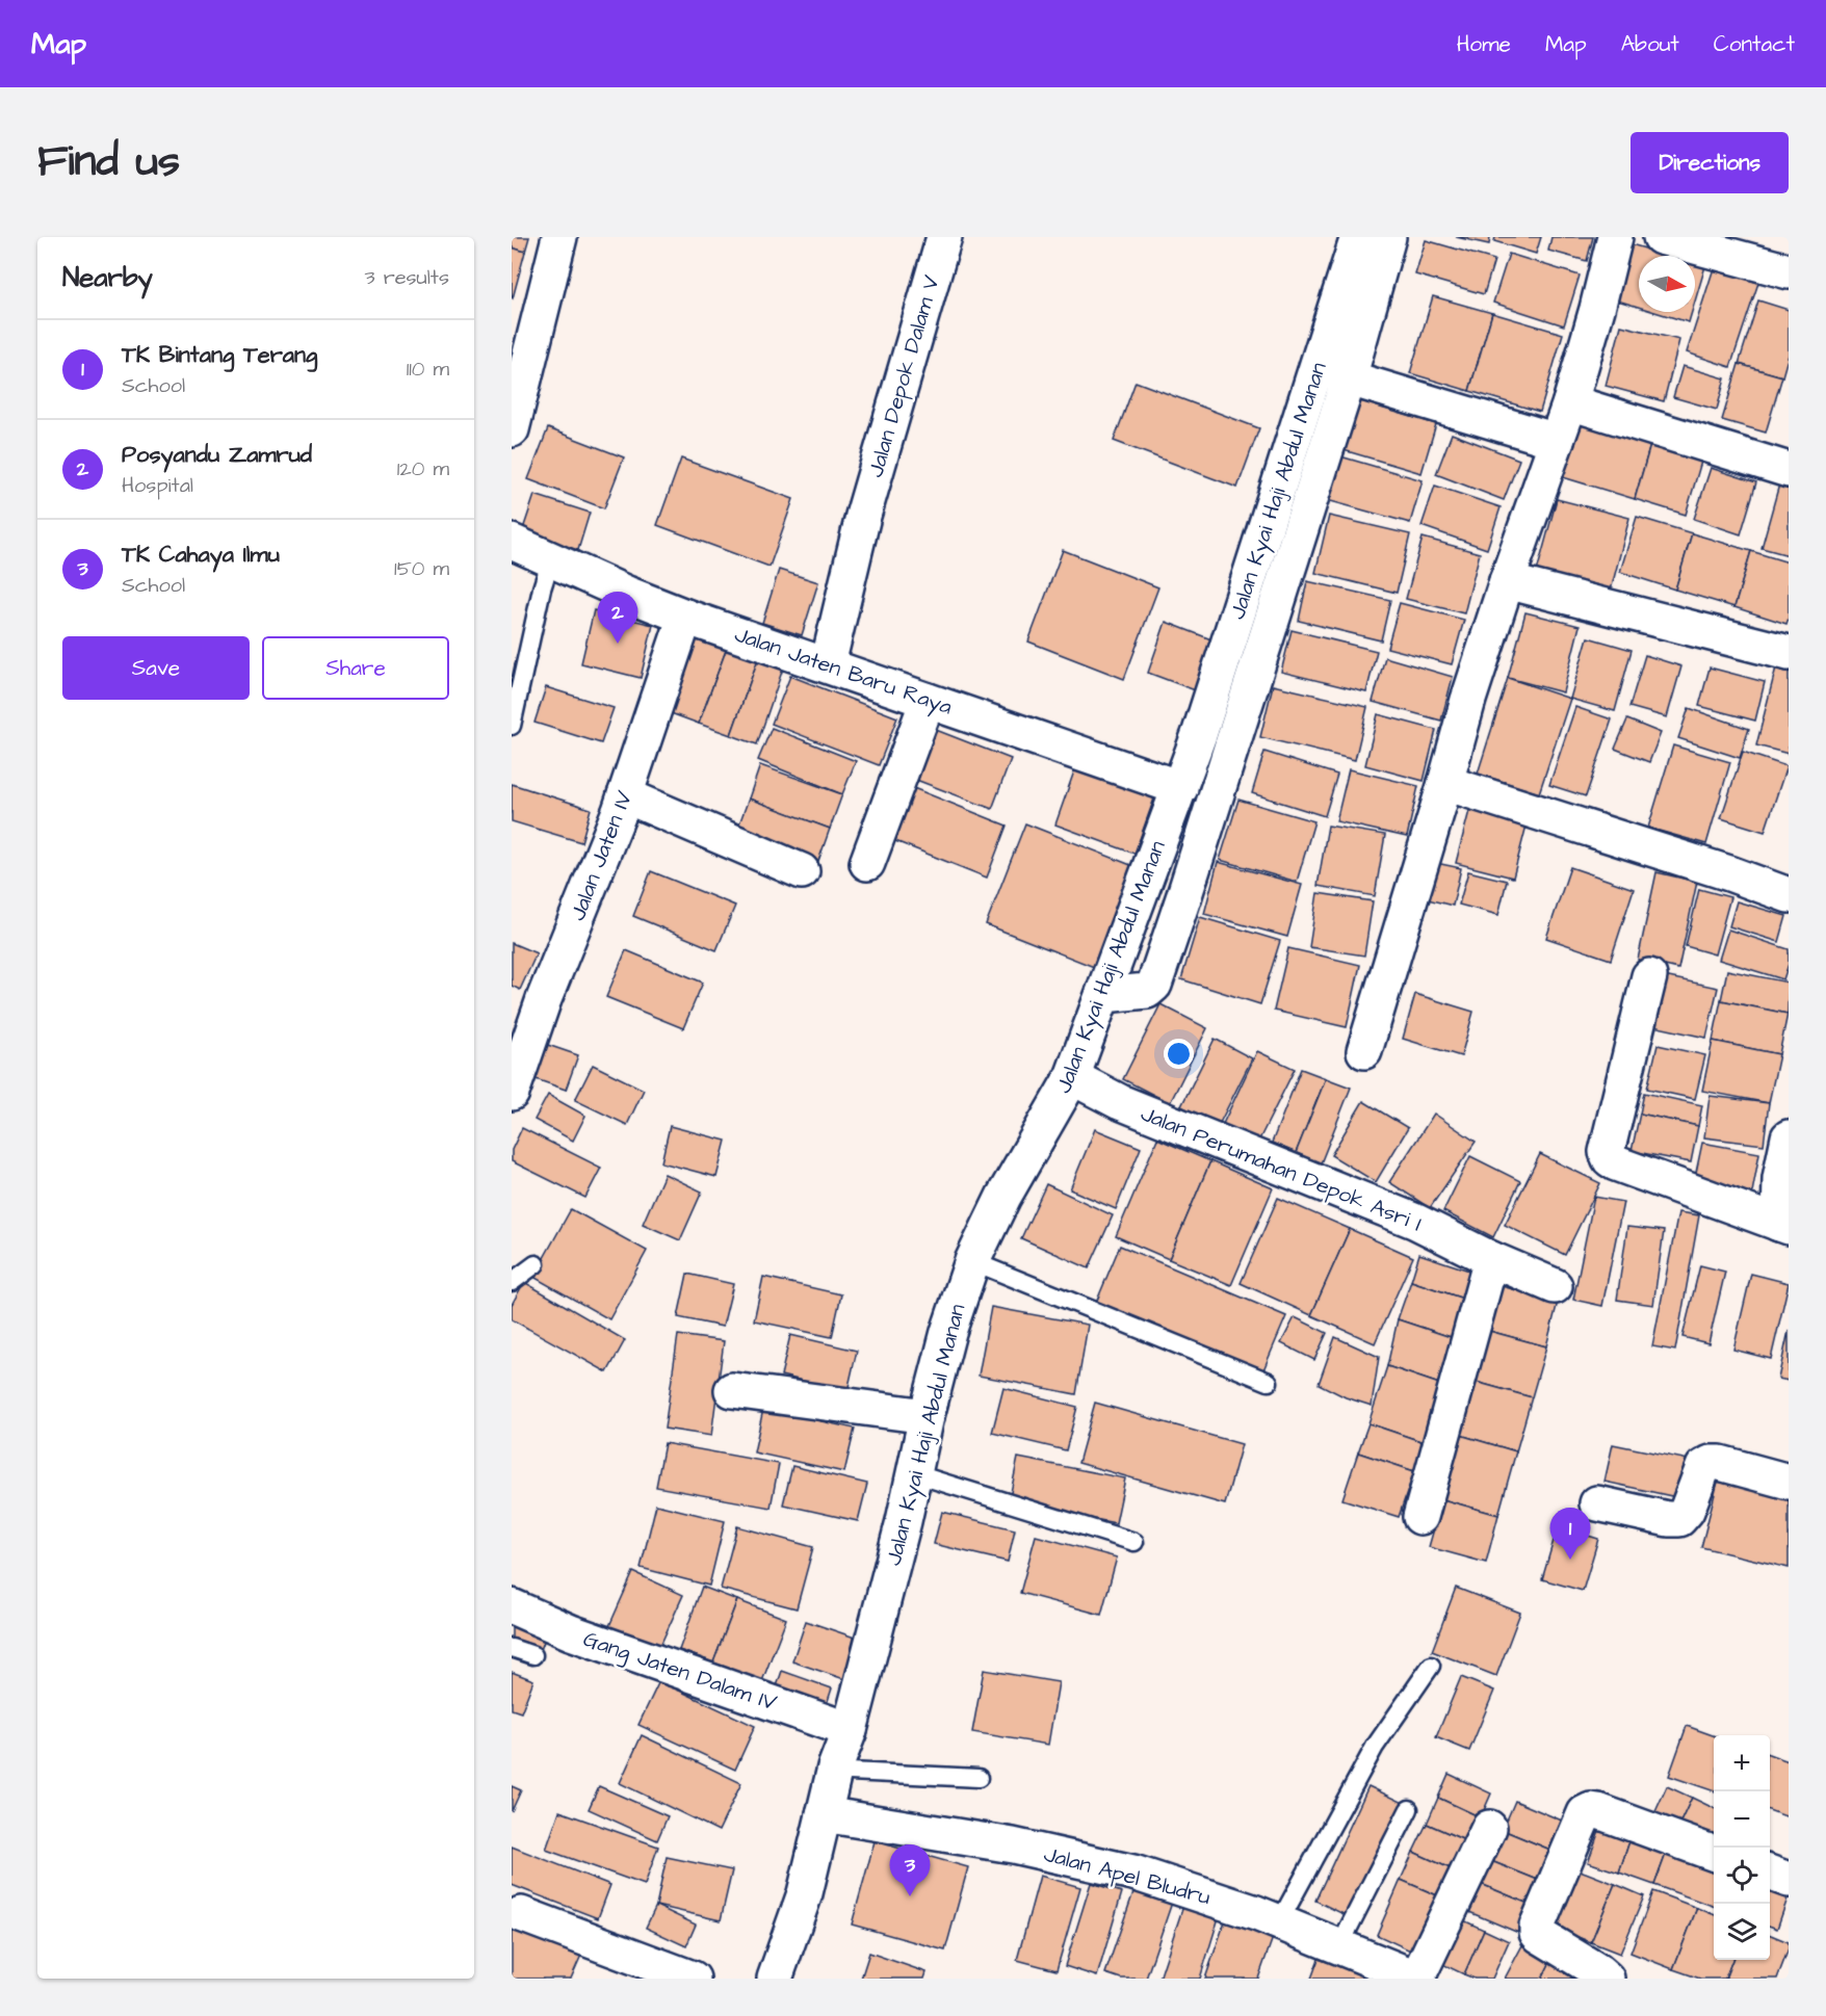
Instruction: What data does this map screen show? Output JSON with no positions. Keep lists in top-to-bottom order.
{
  "streets": {
    "street": [
      "Jalan Depok Dalam V",
      "Jalan Kyai Haji Abdul Manan",
      "Jalan Jaten Baru Raya",
      "Jalan Jaten IV",
      "Jalan Perumahan Depok Asri I",
      "Gang Jaten Dalam IV",
      "Jalan Apel Bludru"
    ]
  },
  "crossings": [
    ["Jalan Depok Dalam V", "Jalan Jaten Baru Raya"],
    ["Jalan Kyai Haji Abdul Manan", "Jalan Jaten Baru Raya"],
    ["Jalan Kyai Haji Abdul Manan", "Jalan Perumahan Depok Asri I"],
    ["Jalan Kyai Haji Abdul Manan", "Gang Jaten Dalam IV"],
    ["Jalan Kyai Haji Abdul Manan", "Jalan Apel Bludru"],
    ["Jalan Jaten Baru Raya", "Jalan Jaten IV"]
  ],
  "north": "right",
  "page": {
    "header": "Map",
    "nav": [
      "Home",
      "Map",
      "About",
      "Contact"
    ],
    "title": "Find us",
    "buttons": [
      "Directions",
      ["Save", "Share"]
    ],
    "heading": ["Nearby", "3 results"],
    "list": [
      {
        "mark": "1",
        "name": "TK Bintang Terang",
        "note": "School",
        "value": "110 m"
      },
      {
        "mark": "2",
        "name": "Posyandu Zamrud",
        "note": "Hospital",
        "value": "120 m"
      },
      {
        "mark": "3",
        "name": "TK Cahaya Ilmu",
        "note": "School",
        "value": "150 m"
      }
    ],
    "pins": ["2", "1", "3"],
    "map_buttons": ["+", "−"]
  }
}
